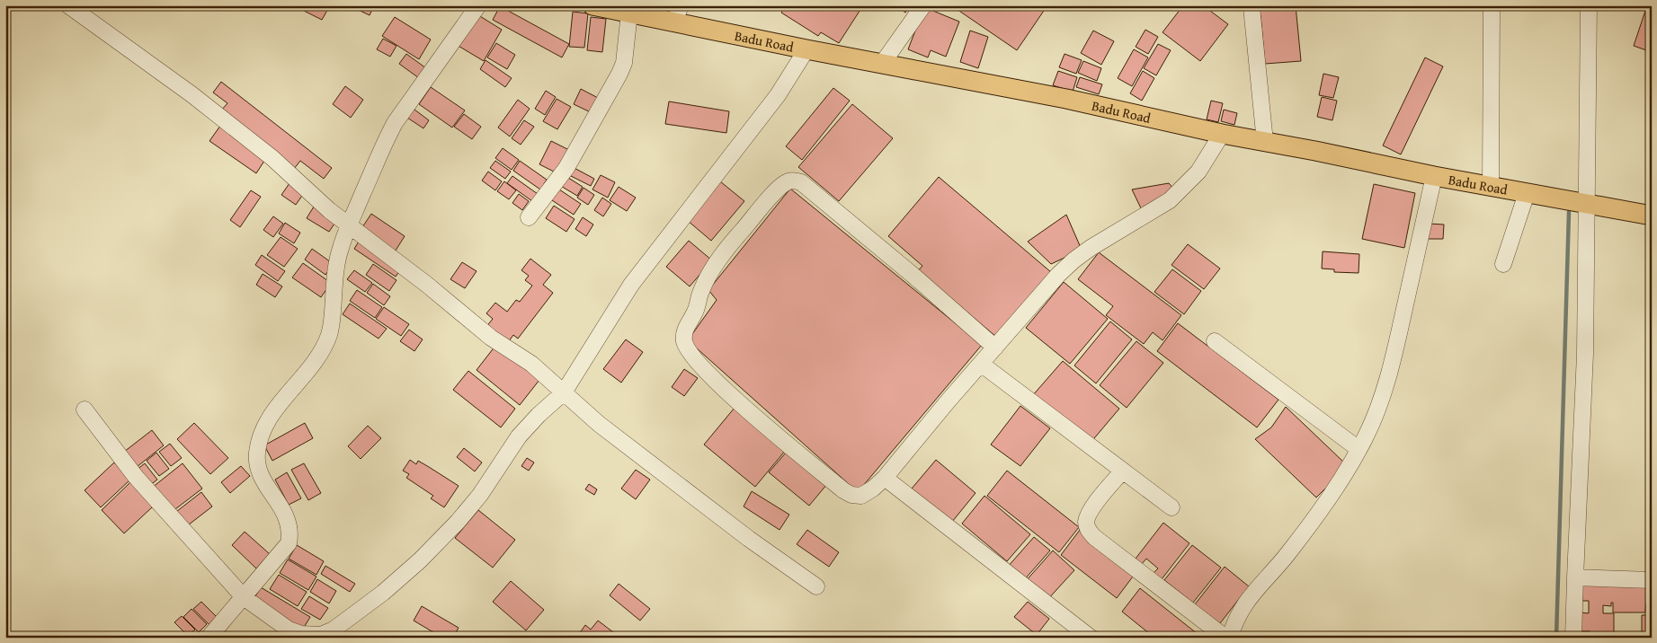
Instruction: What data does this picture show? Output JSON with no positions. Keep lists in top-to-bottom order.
{
  "streets": {
    "main road": ["Badu Road"]
  }
}
